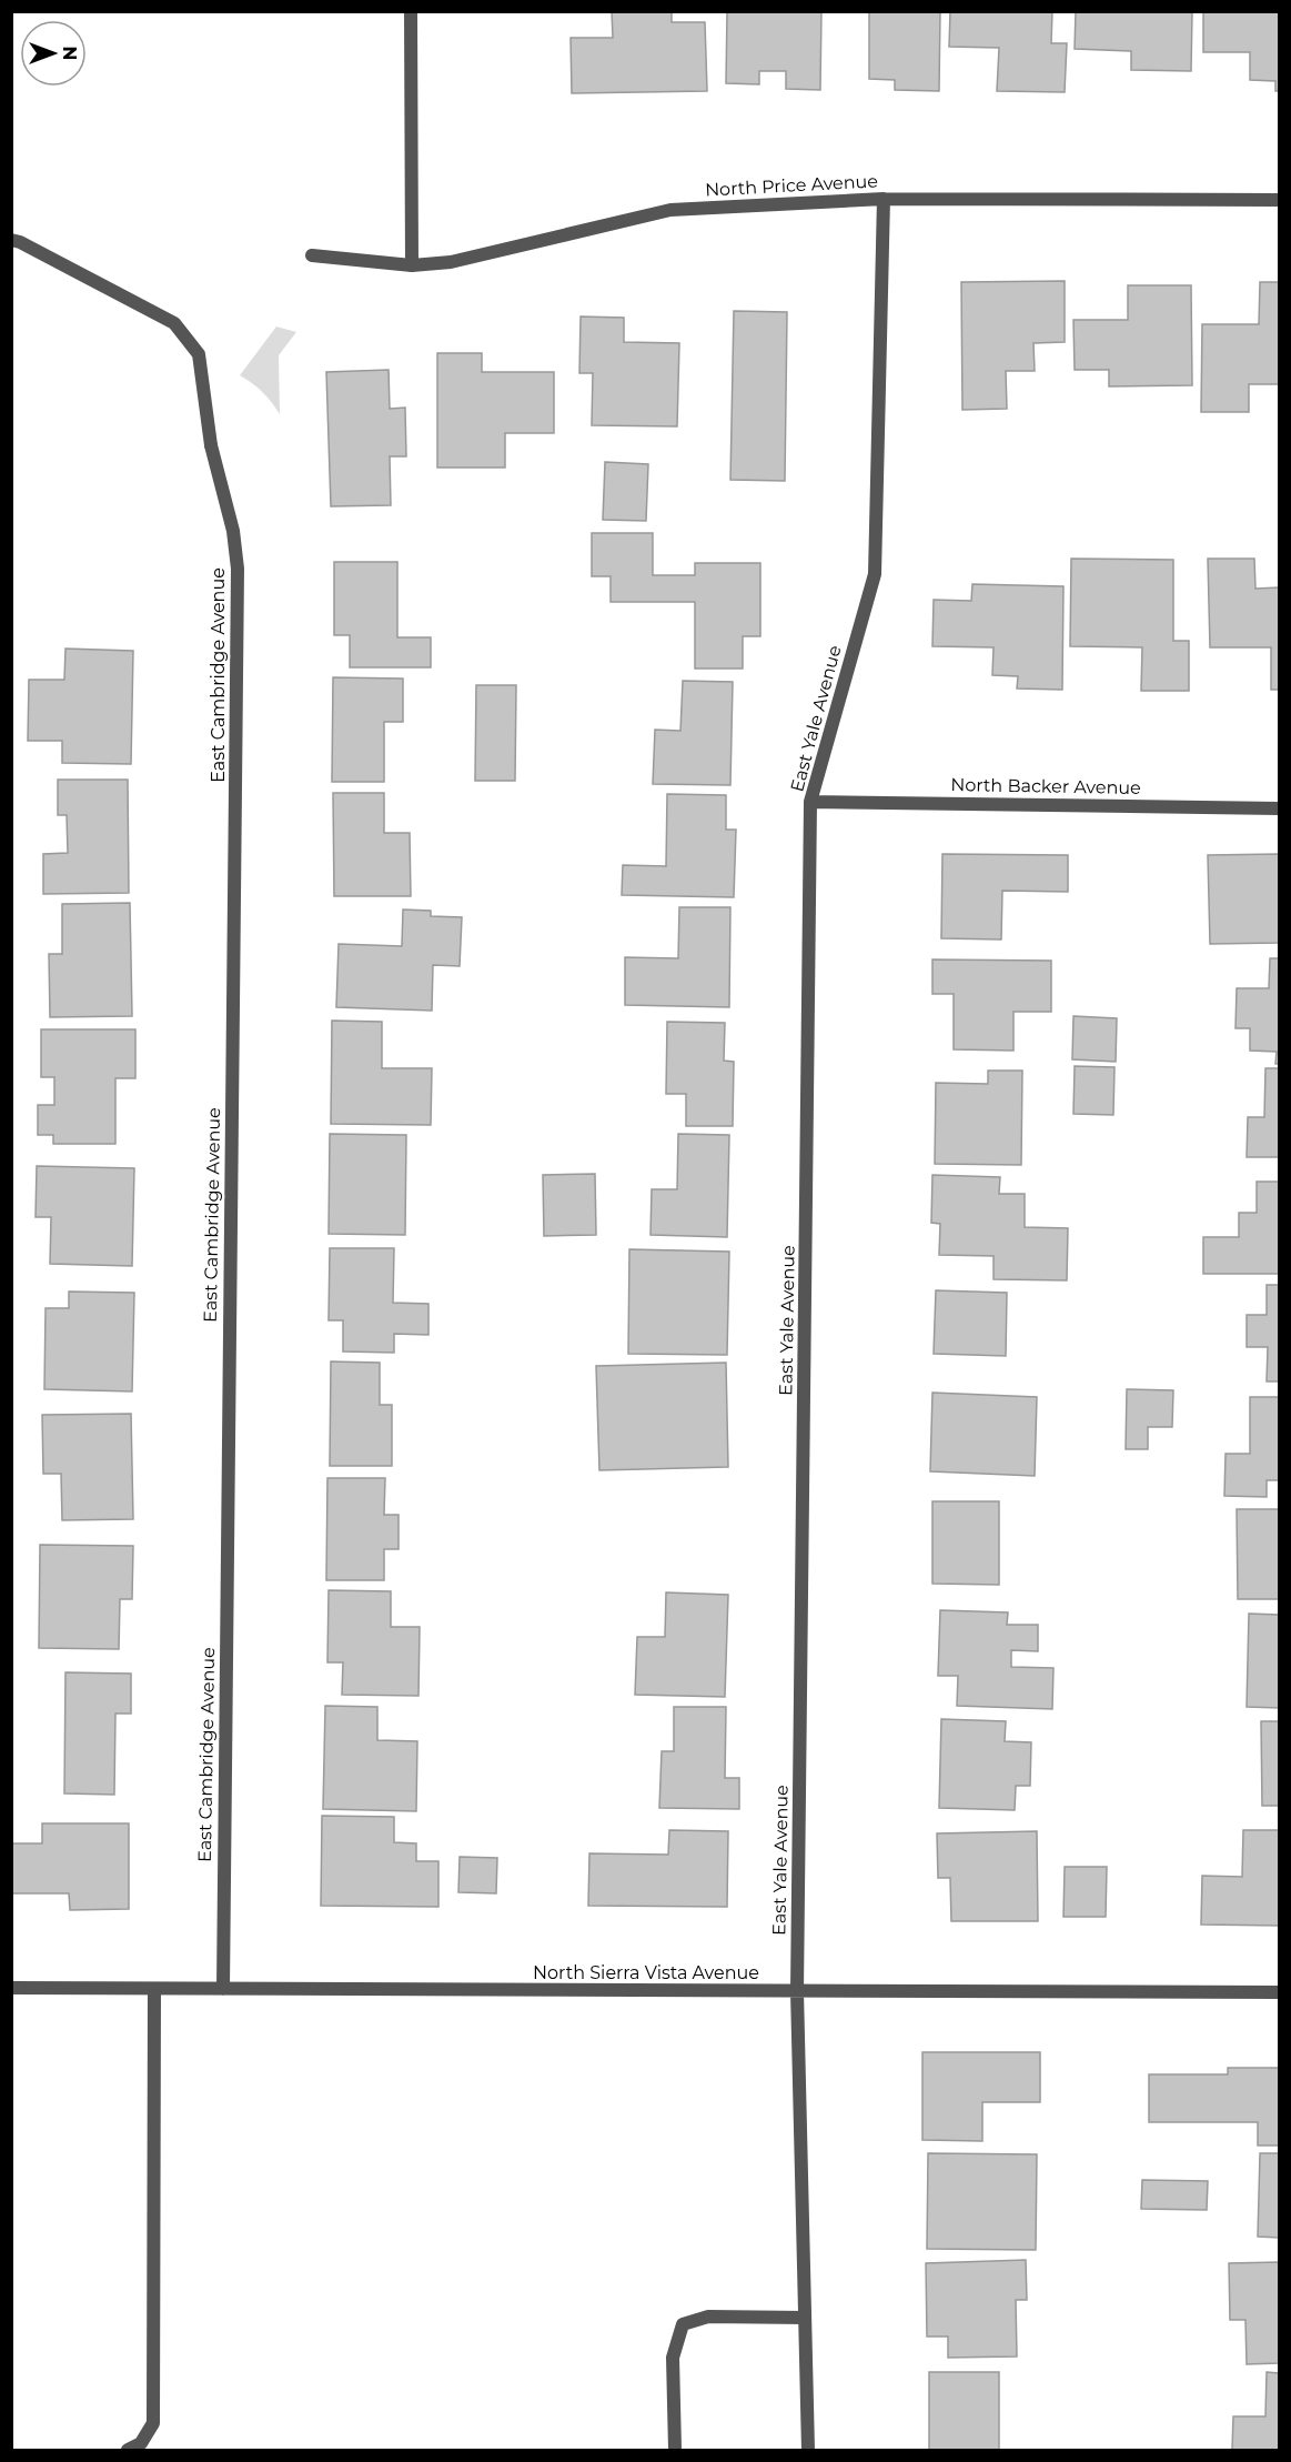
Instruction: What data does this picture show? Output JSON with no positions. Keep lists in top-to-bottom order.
{
  "streets": {
    "street": [
      "North Price Avenue",
      "East Cambridge Avenue",
      "East Yale Avenue",
      "North Backer Avenue",
      "North Sierra Vista Avenue"
    ]
  },
  "crossings": [
    ["North Price Avenue", "East Yale Avenue"],
    ["East Cambridge Avenue", "North Sierra Vista Avenue"],
    ["East Yale Avenue", "North Backer Avenue"],
    ["East Yale Avenue", "North Sierra Vista Avenue"]
  ],
  "north": "right"
}
